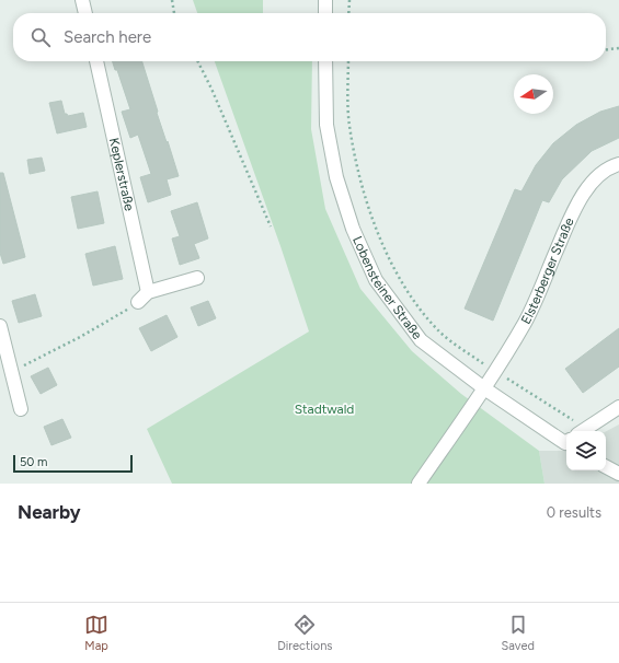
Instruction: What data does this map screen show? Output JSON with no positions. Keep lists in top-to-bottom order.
{
  "streets": {
    "street": ["Keplerstraße", "Elsterberger Straße", "Lobensteiner Straße"]
  },
  "crossings": [
    ["Elsterberger Straße", "Lobensteiner Straße"]
  ],
  "parks": ["Stadtwald"],
  "scale_bar": "50 m",
  "north": "left",
  "page": {
    "search": "Search here",
    "scale": "50 m",
    "heading": ["Nearby", "0 results"],
    "nav": ["Map", "Directions", "Saved"]
  }
}
